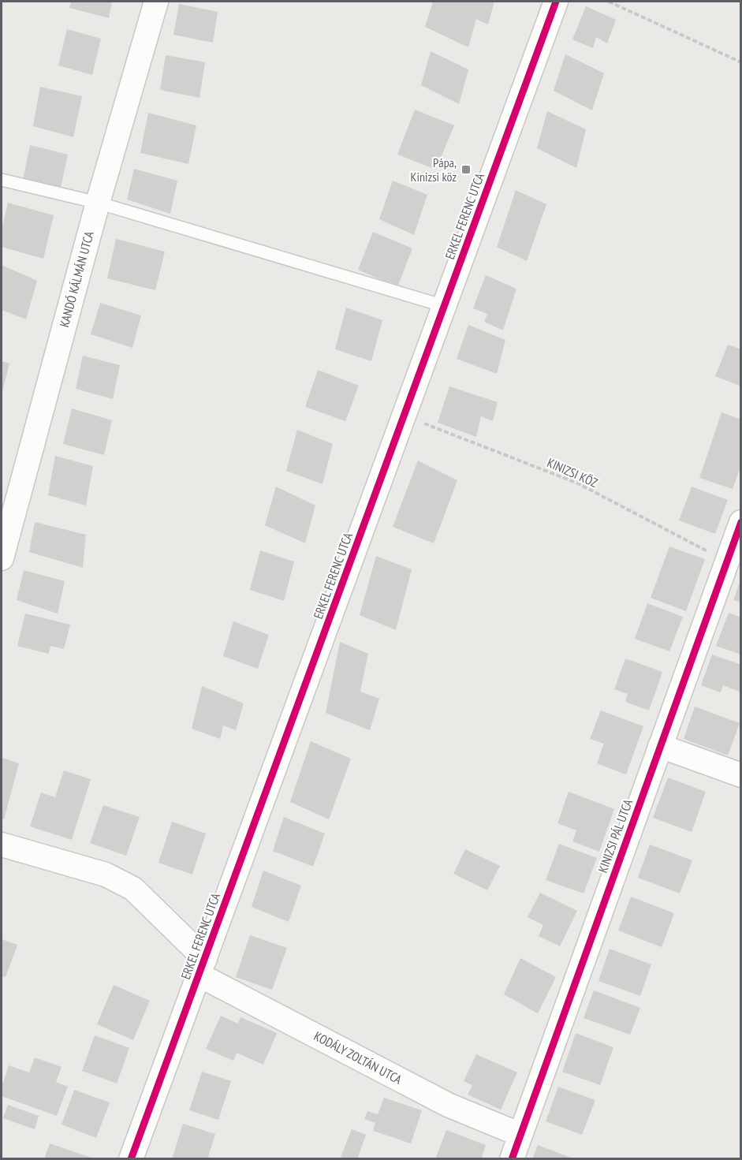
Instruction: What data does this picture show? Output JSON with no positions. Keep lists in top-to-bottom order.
{
  "streets": {
    "street": [
      "ERKEL FERENC UTCA",
      "KANDÓ KÁLMÁN UTCA",
      "KINIZSI PÁL UTCA",
      "KODÁLY ZOLTÁN UTCA"
    ],
    "path": ["KINIZSI KÖZ"]
  },
  "crossings": [
    ["ERKEL FERENC UTCA", "KINIZSI KÖZ"],
    ["ERKEL FERENC UTCA", "KODÁLY ZOLTÁN UTCA"],
    ["KINIZSI KÖZ", "KINIZSI PÁL UTCA"],
    ["KINIZSI PÁL UTCA", "KODÁLY ZOLTÁN UTCA"]
  ],
  "places": {
    "transit": ["Pápa, Kinizsi köz"]
  }
}
